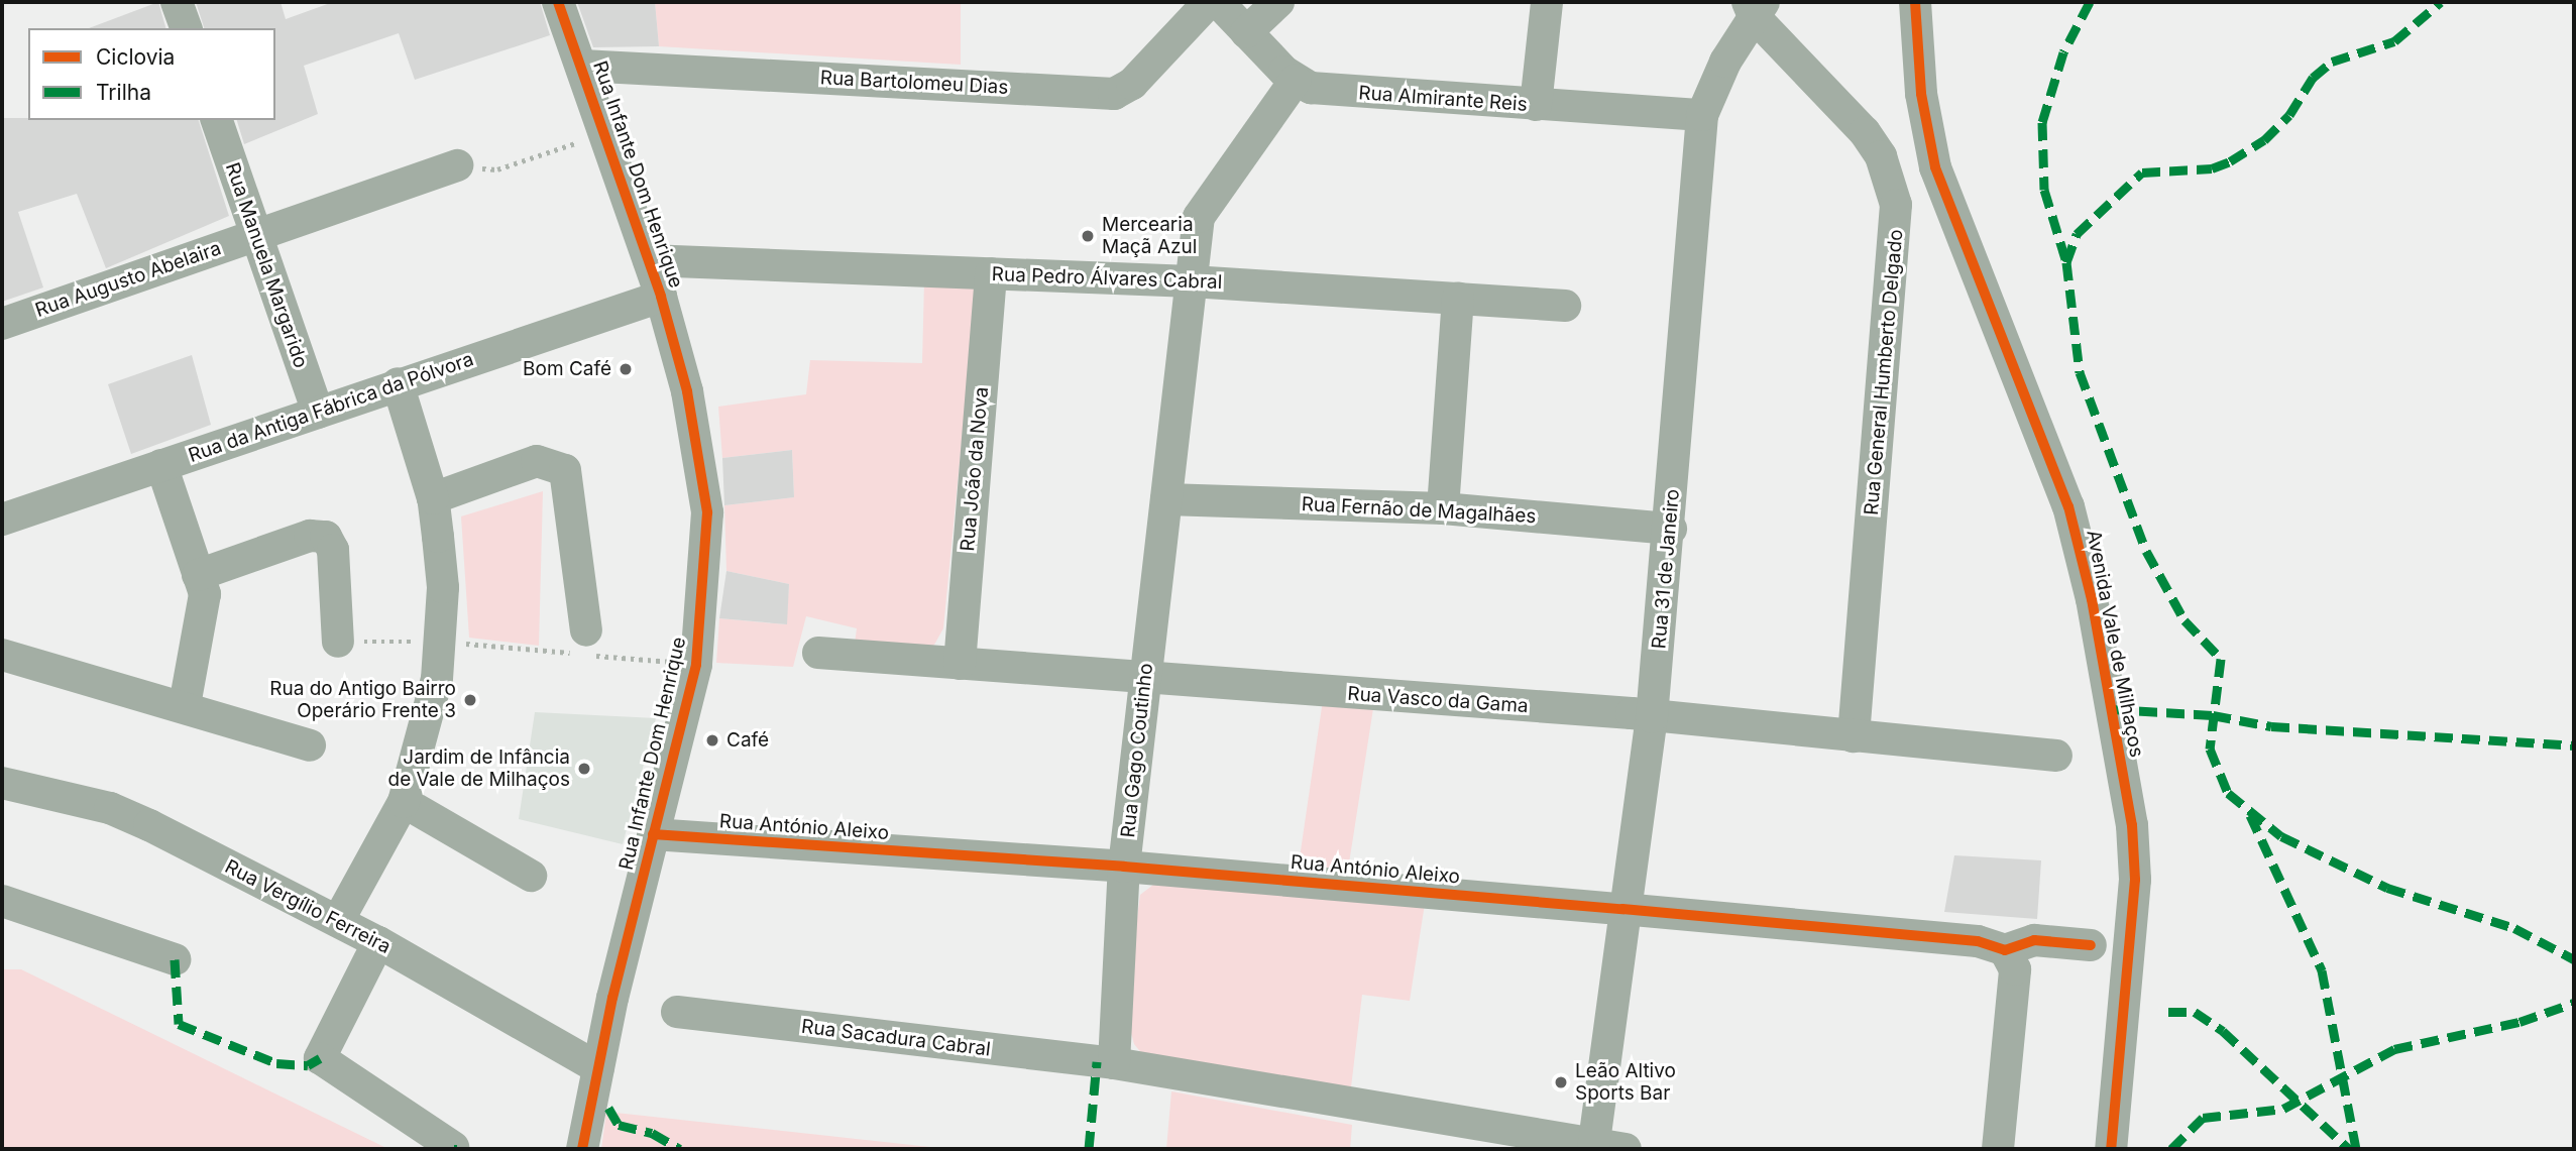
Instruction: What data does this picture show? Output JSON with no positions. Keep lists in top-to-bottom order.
{
  "streets": {
    "street": [
      "Rua Bartolomeu Dias",
      "Rua Almirante Reis",
      "Rua Infante Dom Henrique",
      "Rua Manuela Margarido",
      "Rua Pedro Álvares Cabral",
      "Rua Augusto Abelaira",
      "Rua General Humberto Delgado",
      "Rua da Antiga Fábrica da Pólvora",
      "Rua João da Nova",
      "Rua Fernão de Magalhães",
      "Rua 31 de Janeiro",
      "Avenida Vale de Milhaços",
      "Rua Vasco da Gama",
      "Rua Gago Coutinho",
      "Rua António Aleixo",
      "Rua Vergílio Ferreira",
      "Rua Sacadura Cabral"
    ]
  },
  "crossings": [
    ["Rua Bartolomeu Dias", "Rua Infante Dom Henrique"],
    ["Rua Almirante Reis", "Rua 31 de Janeiro"],
    ["Rua Almirante Reis", "Rua Gago Coutinho"],
    ["Rua Infante Dom Henrique", "Rua Pedro Álvares Cabral"],
    ["Rua Infante Dom Henrique", "Rua da Antiga Fábrica da Pólvora"],
    ["Rua Infante Dom Henrique", "Rua António Aleixo"],
    ["Rua Infante Dom Henrique", "Rua Vergílio Ferreira"],
    ["Rua Manuela Margarido", "Rua Augusto Abelaira"],
    ["Rua Manuela Margarido", "Rua da Antiga Fábrica da Pólvora"],
    ["Rua Pedro Álvares Cabral", "Rua João da Nova"],
    ["Rua Pedro Álvares Cabral", "Rua Gago Coutinho"],
    ["Rua General Humberto Delgado", "Rua 31 de Janeiro"],
    ["Rua General Humberto Delgado", "Rua Vasco da Gama"],
    ["Rua João da Nova", "Rua Vasco da Gama"],
    ["Rua Fernão de Magalhães", "Rua 31 de Janeiro"],
    ["Rua Fernão de Magalhães", "Rua Gago Coutinho"],
    ["Rua 31 de Janeiro", "Rua Vasco da Gama"],
    ["Rua 31 de Janeiro", "Rua António Aleixo"],
    ["Rua Vasco da Gama", "Rua Gago Coutinho"],
    ["Rua Gago Coutinho", "Rua António Aleixo"],
    ["Rua Gago Coutinho", "Rua Sacadura Cabral"]
  ],
  "places": [
    "Mercearia Maçã Azul",
    "Bom Café",
    "Rua do Antigo Bairro Operário Frente 3",
    "Café",
    "Jardim de Infância de Vale de Milhaços",
    "Leão Altivo Sports Bar"
  ],
  "legend": ["Ciclovia", "Trilha"]
}
